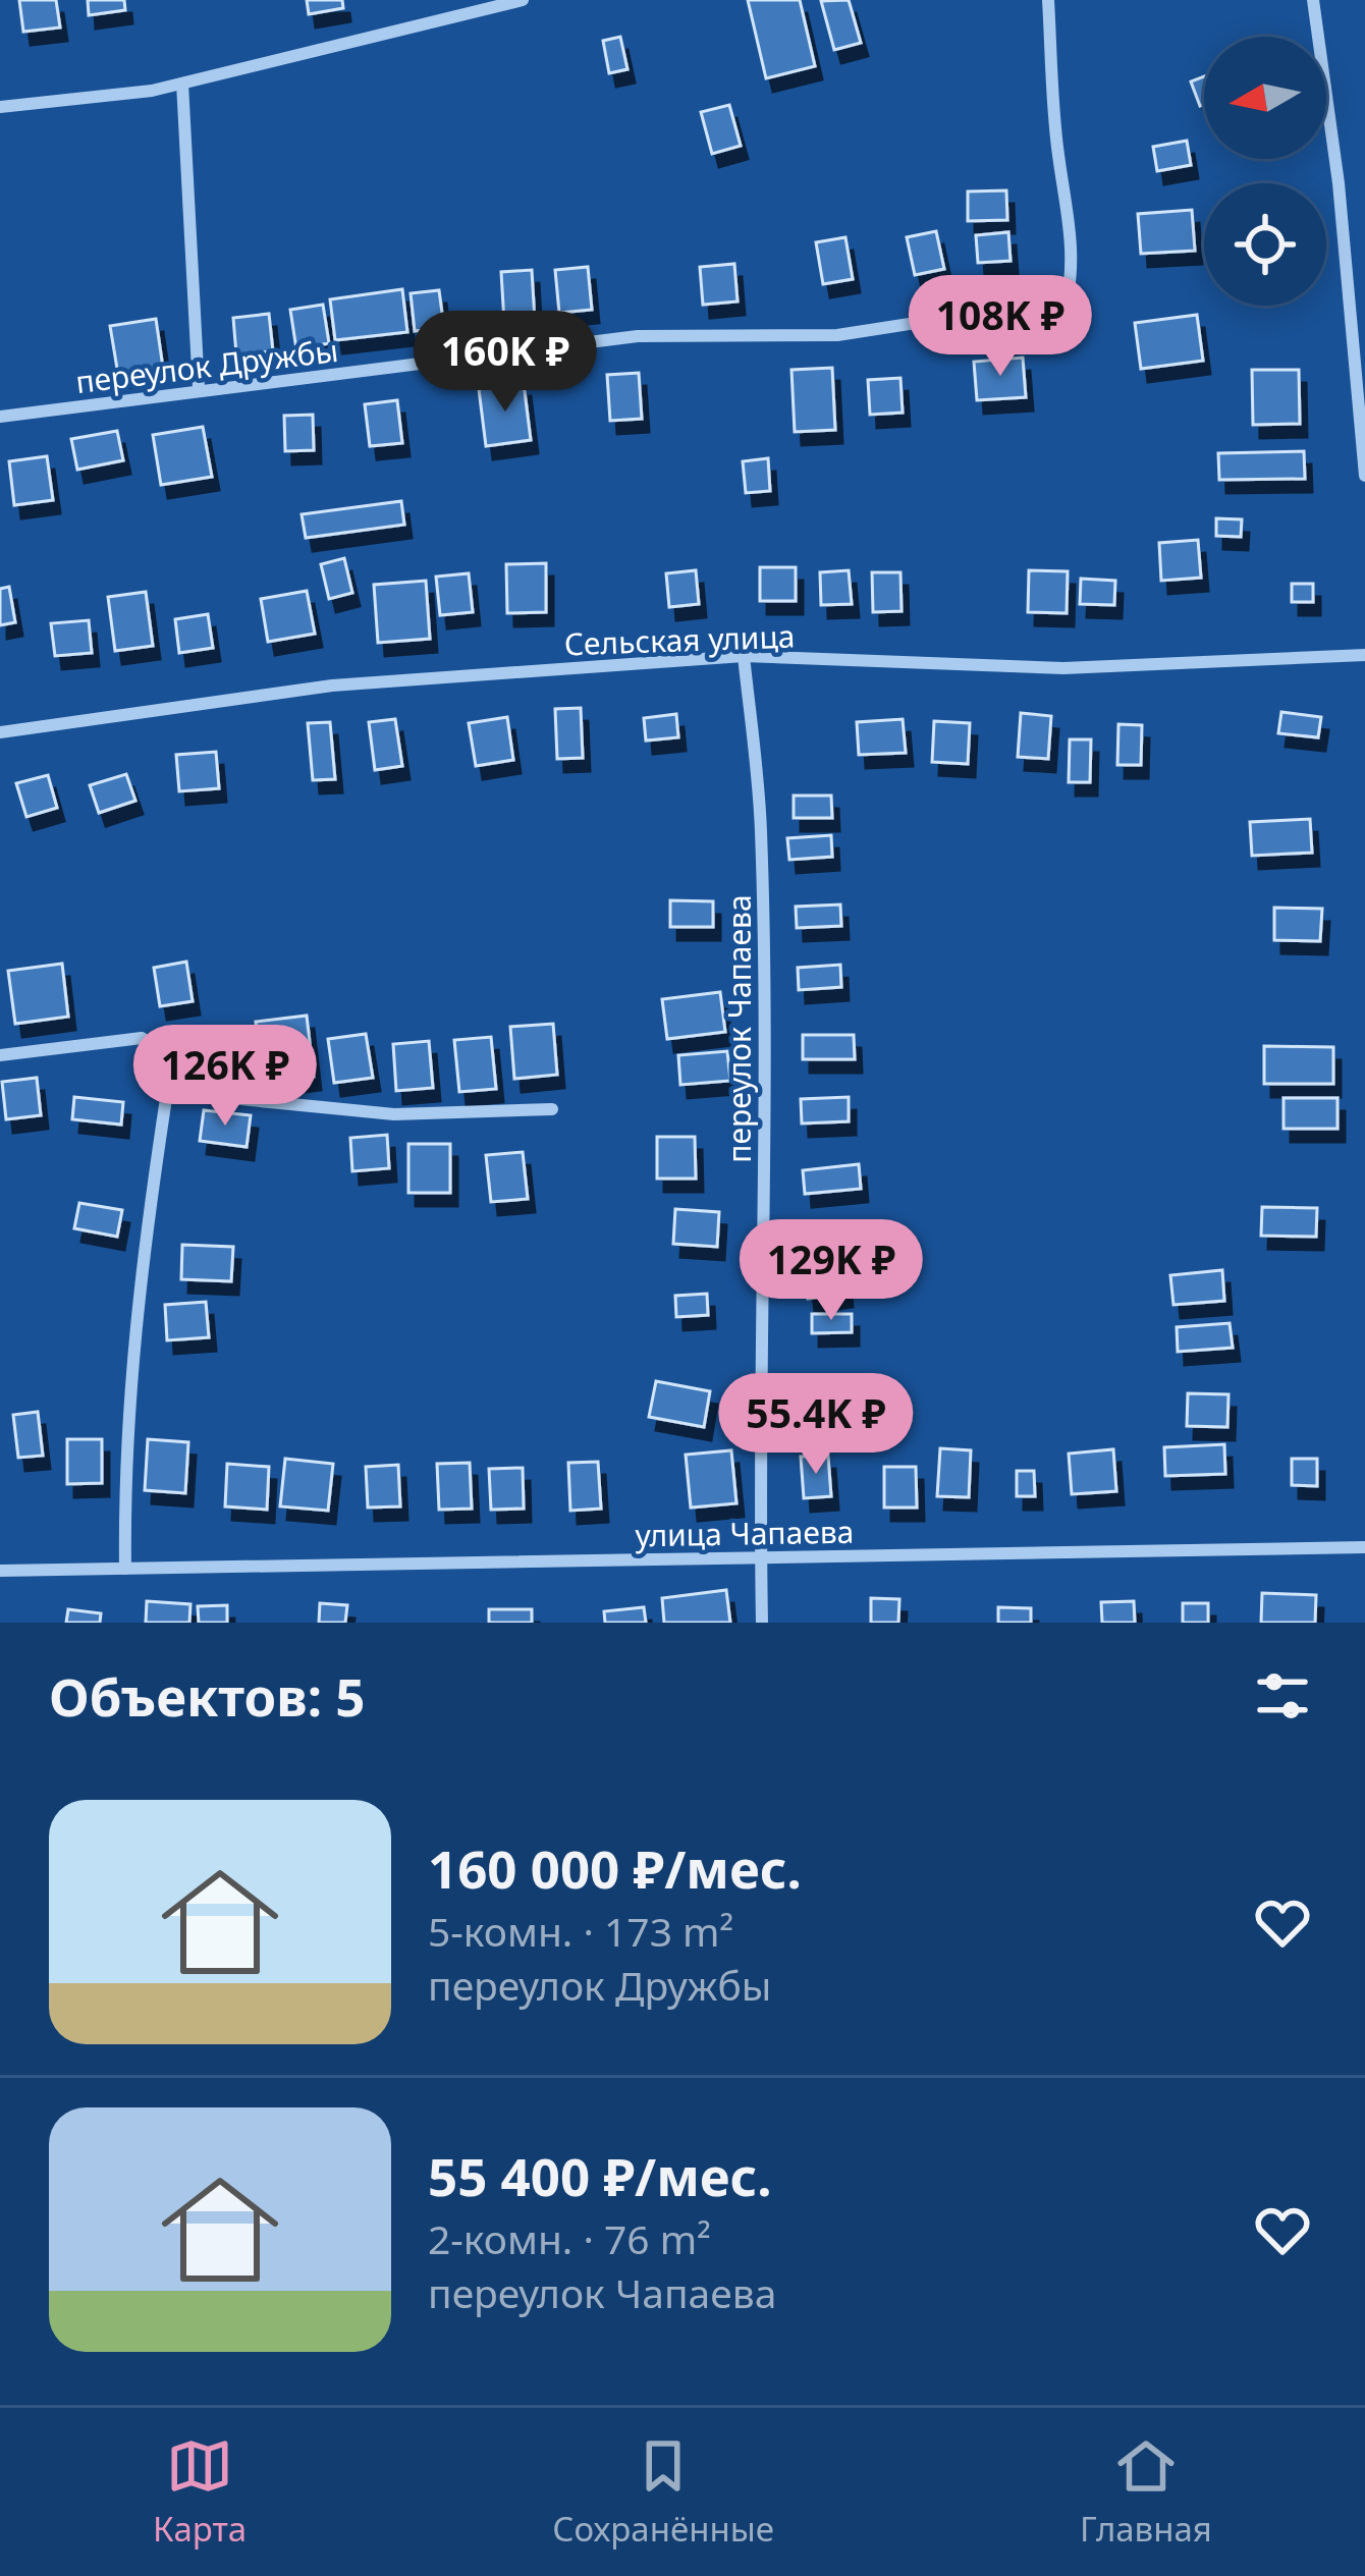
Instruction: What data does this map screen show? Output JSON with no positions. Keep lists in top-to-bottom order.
{
  "streets": {
    "street": [
      "переулок Дружбы",
      "Сельская улица",
      "переулок Чапаева",
      "улица Чапаева"
    ]
  },
  "crossings": [
    ["Сельская улица", "переулок Чапаева"],
    ["переулок Чапаева", "улица Чапаева"]
  ],
  "north": "left",
  "page": {
    "price": [
      "108K ₽",
      "160K ₽",
      "126K ₽",
      "129K ₽",
      "55.4K ₽"
    ],
    "heading": "Объектов: 5",
    "list": [
      {
        "name": "160 000 ₽/мес.",
        "note": "5-комн. · 173 m² · переулок Дружбы"
      },
      {
        "name": "55 400 ₽/мес.",
        "note": "2-комн. · 76 m² · переулок Чапаева"
      }
    ],
    "tabs": ["Карта", "Сохранённые", "Главная"]
  }
}
